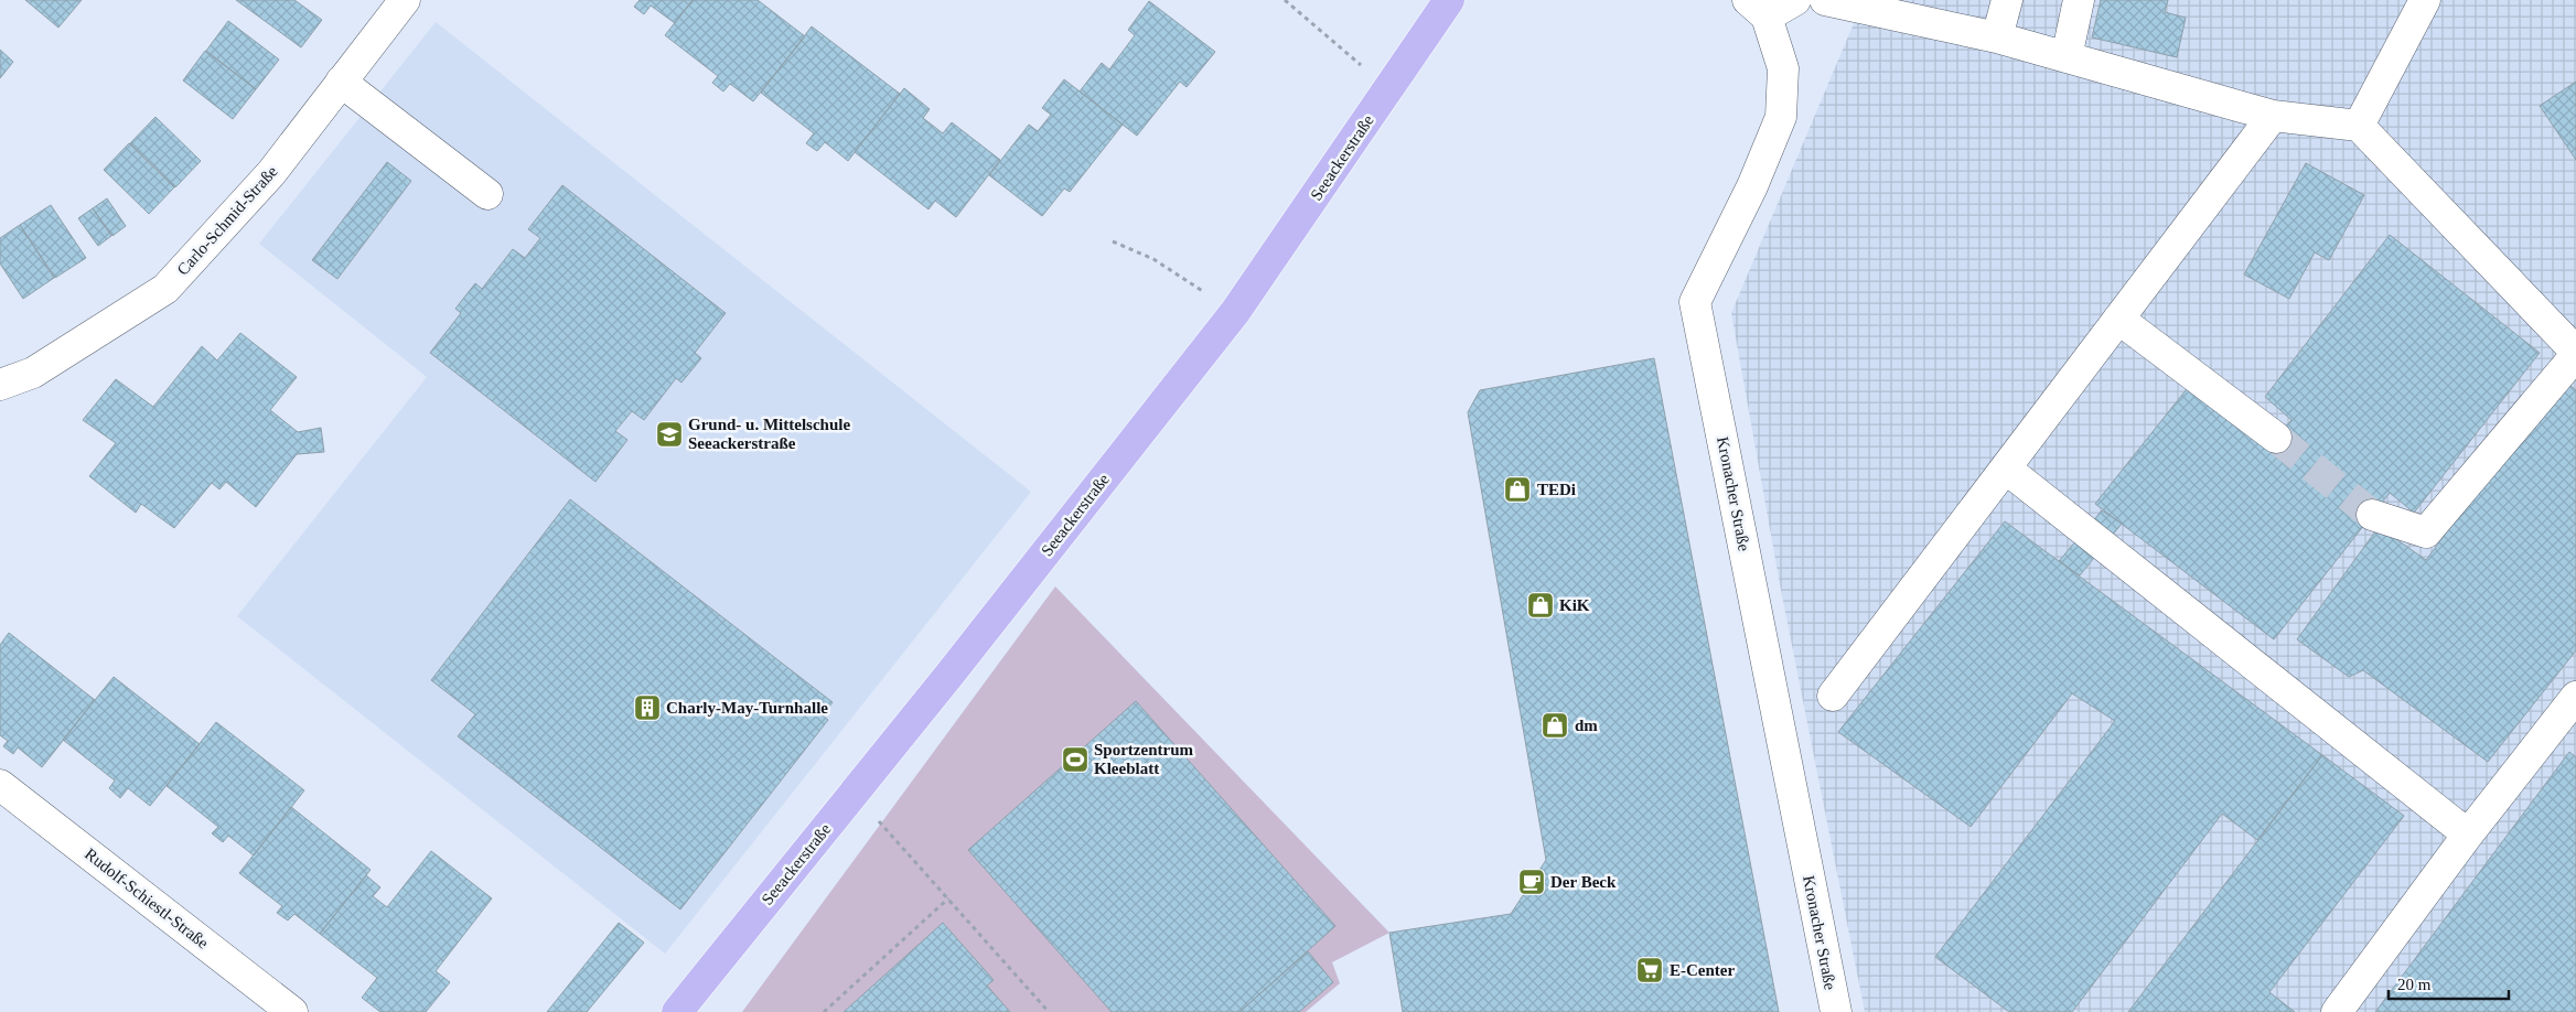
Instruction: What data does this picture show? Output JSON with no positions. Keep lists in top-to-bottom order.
{
  "streets": {
    "main road": ["Seeackerstraße"],
    "street": ["Carlo-Schmid-Straße", "Kronacher Straße", "Rudolf-Schiestl-Straße"]
  },
  "places": {
    "school or university": ["Grund- u. Mittelschule Seeackerstraße"],
    "shop": ["TEDi", "KiK", "dm"],
    "building": ["Charly-May-Turnhalle"],
    "sports": ["Sportzentrum Kleeblatt"],
    "cafe": ["Der Beck"],
    "supermarket": ["E-Center"]
  },
  "scale_bar": "20 m"
}
